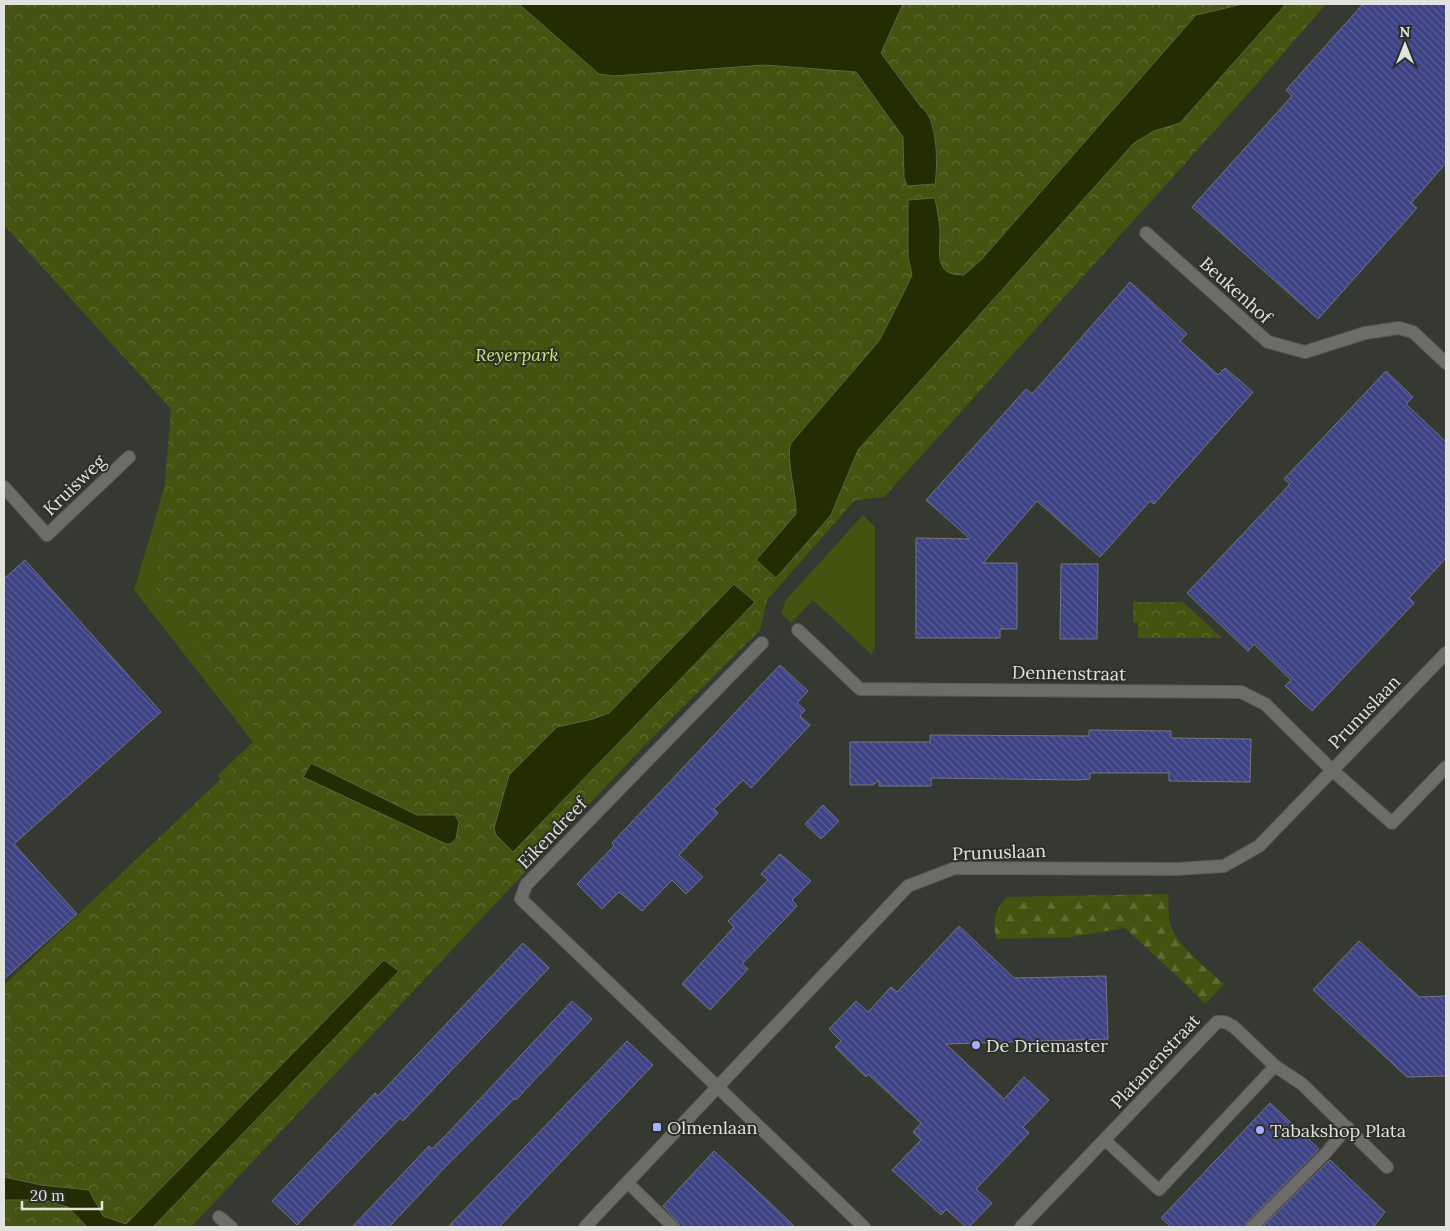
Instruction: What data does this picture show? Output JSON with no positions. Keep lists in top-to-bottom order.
{
  "streets": {
    "street": [
      "Beukenhof",
      "Kruisweg",
      "Dennenstraat",
      "Prunuslaan",
      "Eikendreef",
      "Platanenstraat"
    ]
  },
  "crossings": [
    ["Dennenstraat", "Prunuslaan"],
    ["Prunuslaan", "Eikendreef"]
  ],
  "parks": ["Reyerpark"],
  "places": {
    "other": ["De Driemaster", "Tabakshop Plata"],
    "transit": ["Olmenlaan"]
  },
  "scale_bar": "20 m",
  "north": "top"
}
